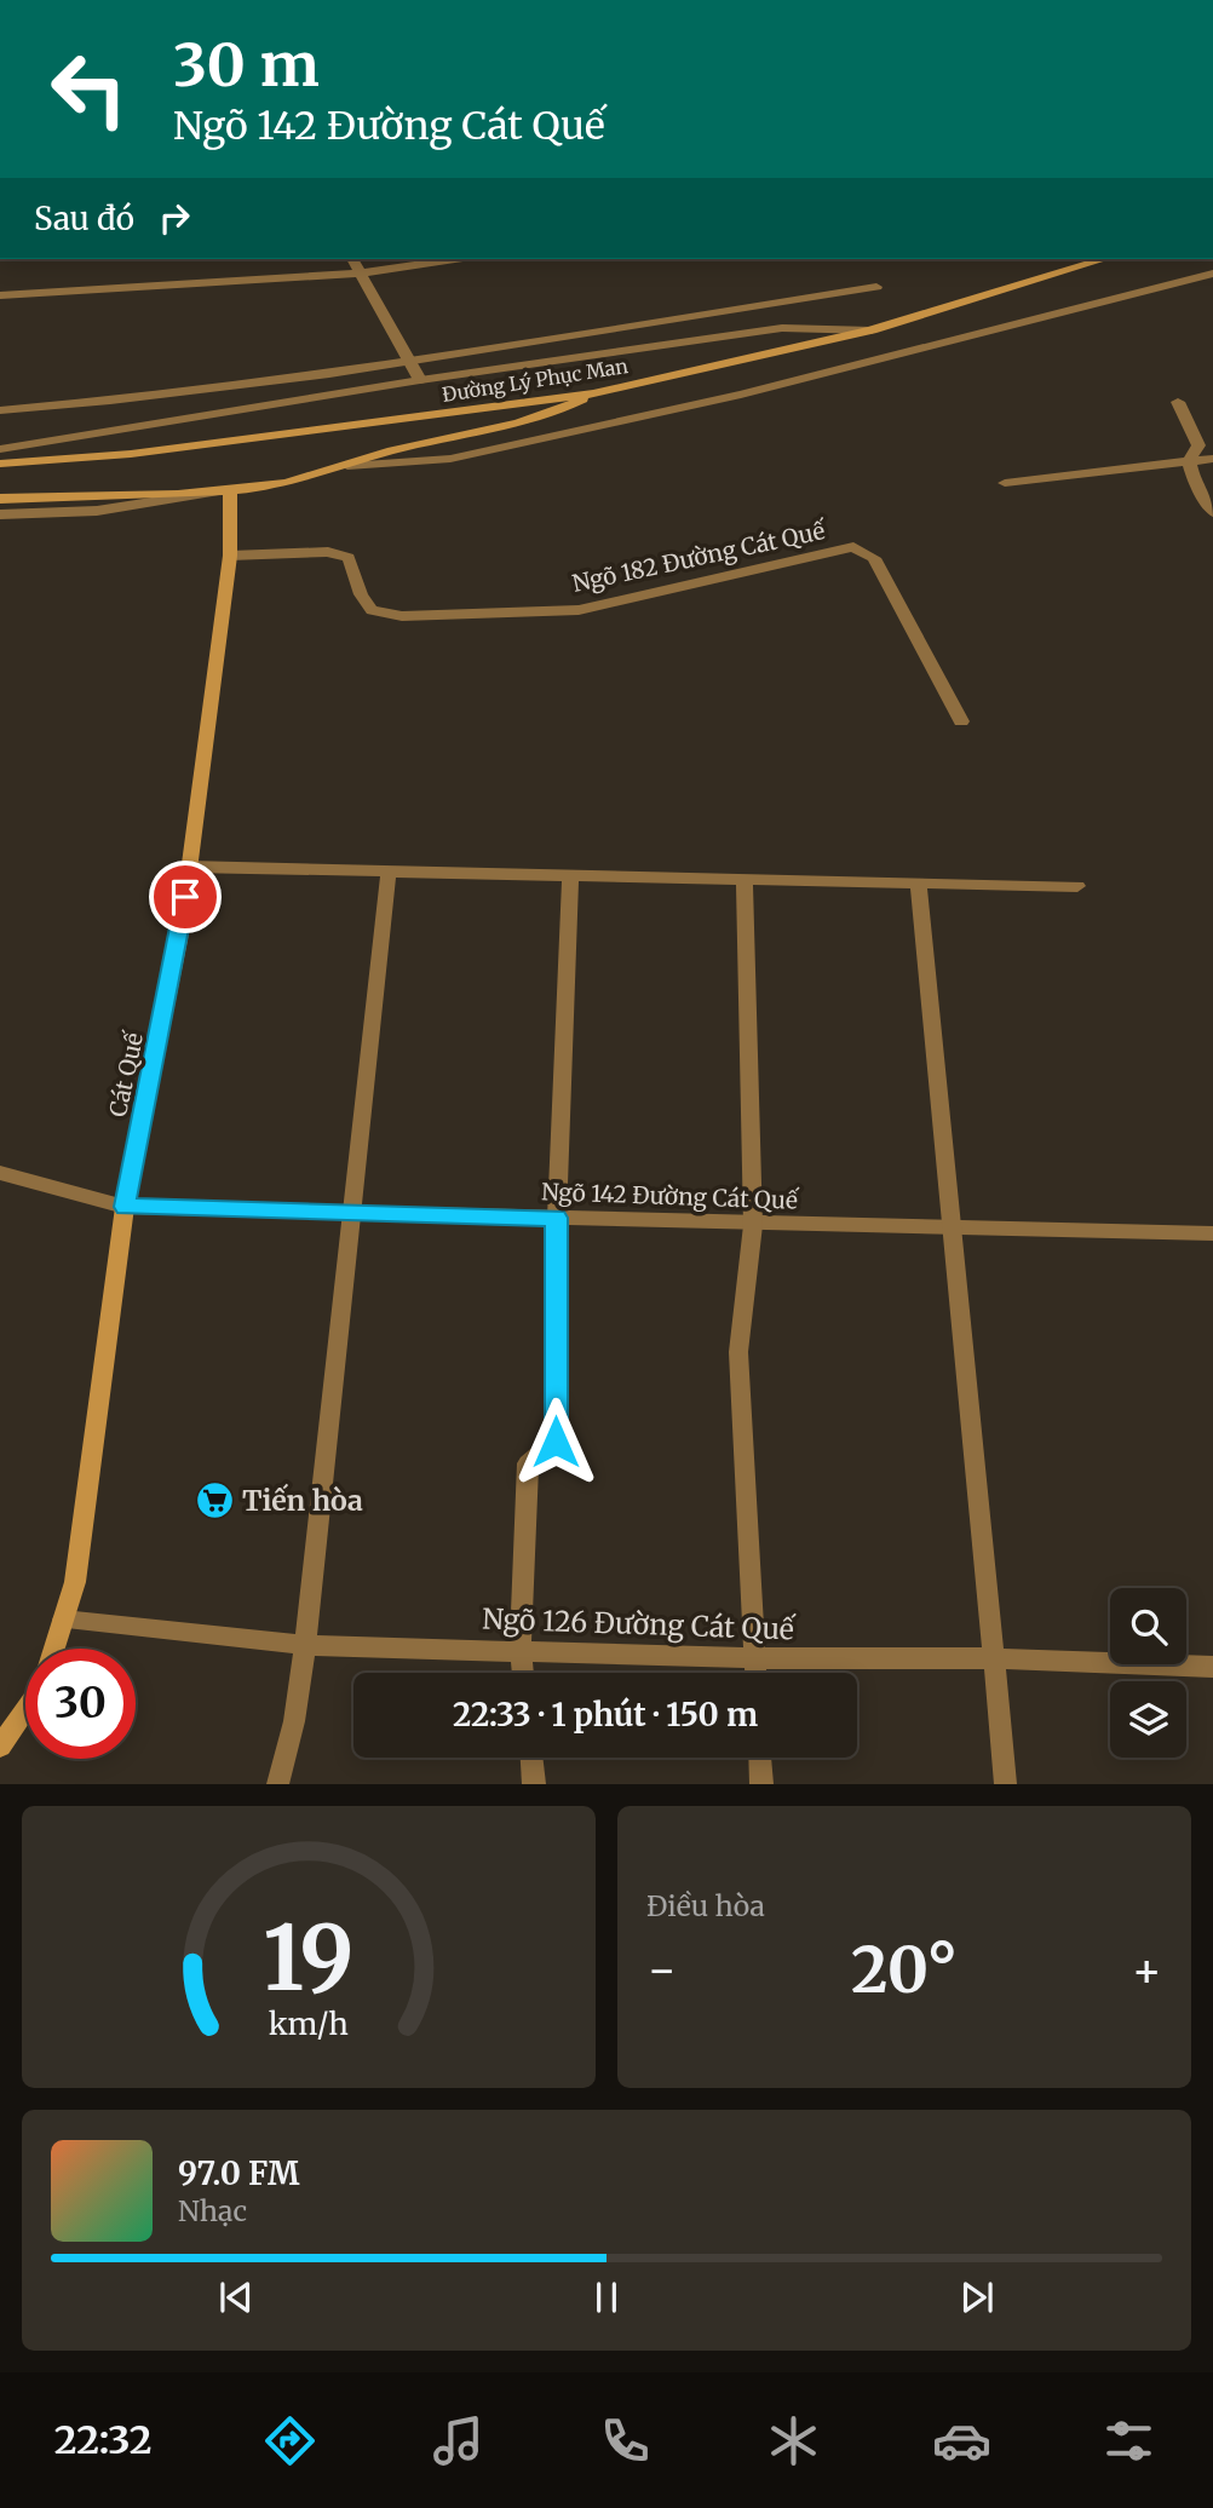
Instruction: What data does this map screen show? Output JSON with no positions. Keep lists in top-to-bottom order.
{
  "streets": {
    "main road": ["Đường Lý Phục Man", "Cát Quế"],
    "street": ["Ngõ 182 Đường Cát Quế", "Ngõ 142 Đường Cát Quế", "Ngõ 126 Đường Cát Quế"]
  },
  "crossings": [
    ["Ngõ 182 Đường Cát Quế", "Cát Quế"],
    ["Cát Quế", "Ngõ 142 Đường Cát Quế"],
    ["Cát Quế", "Ngõ 126 Đường Cát Quế"]
  ],
  "places": {
    "supermarket": ["Tiến hòa"]
  },
  "page": {
    "turn": ["30 m", "Ngõ 142 Đường Cát Quế"],
    "then": "Sau đó",
    "limit": "30",
    "trip": "22:33 · 1 phút · 150 m",
    "tile": "Điều hòa",
    "heat": ["−", "20°", "+"],
    "song": ["97.0 FM", "Nhạc"],
    "tabs": "22:32",
    "gauge": ["19", "km/h"]
  }
}
